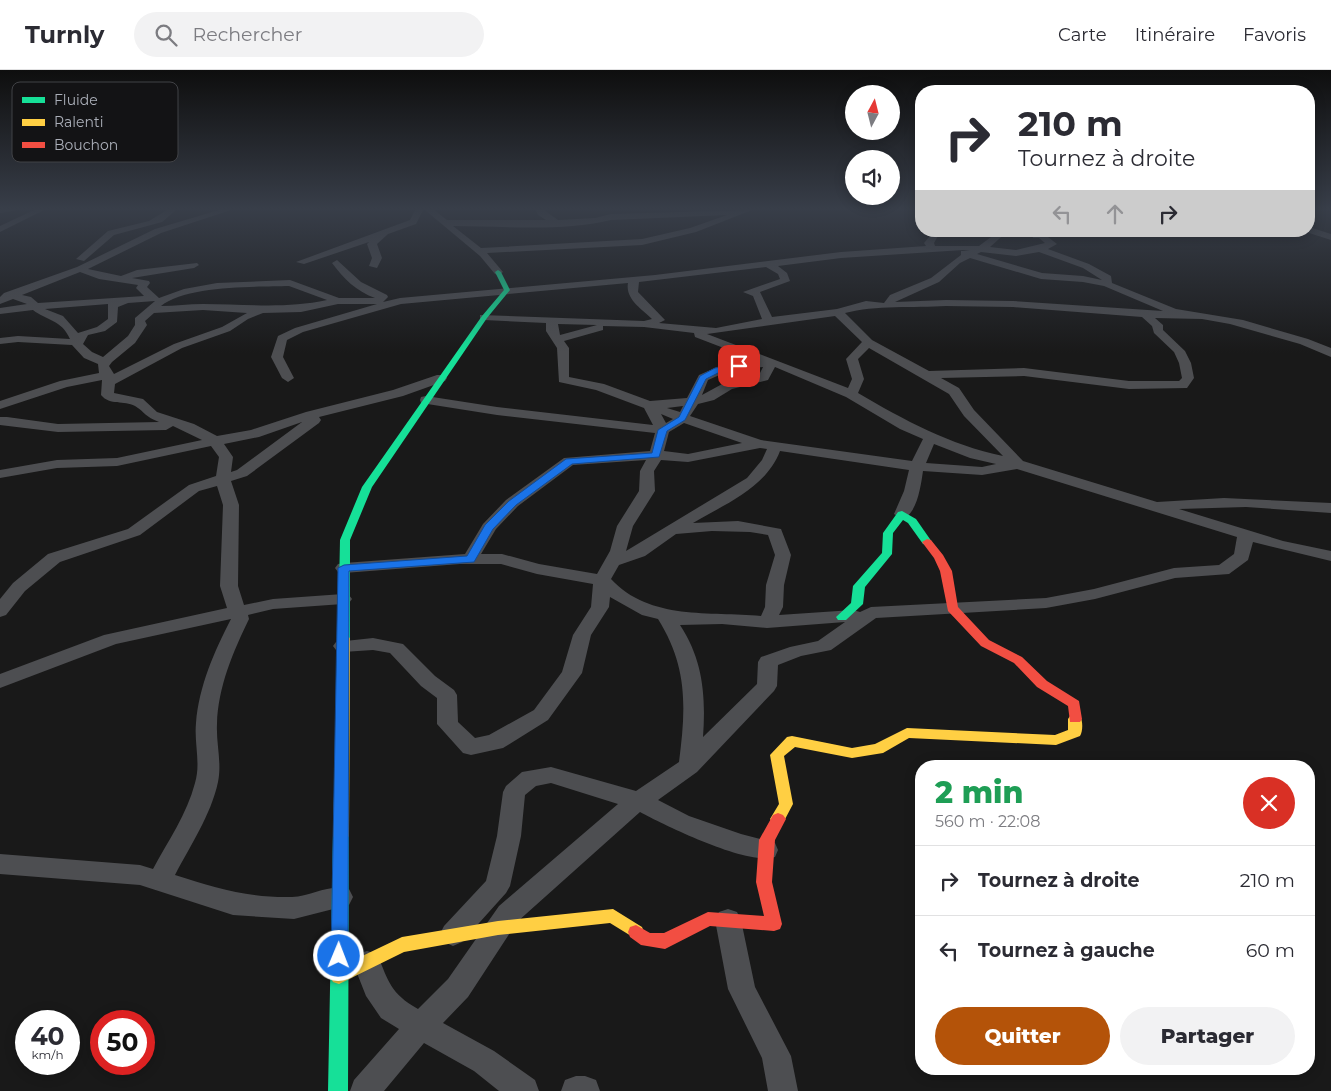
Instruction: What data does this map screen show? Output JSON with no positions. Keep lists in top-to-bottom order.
{
  "legend": ["Fluide", "Ralenti", "Bouchon"],
  "north": "top",
  "page": {
    "header": "Turnly",
    "search": "Rechercher",
    "nav": ["Carte", "Itinéraire", "Favoris"],
    "turn": ["210 m", "Tournez à droite"],
    "heading": ["2 min", "560 m · 22:08"],
    "list": [
      {
        "name": "Tournez à droite",
        "value": "210 m"
      },
      {
        "name": "Tournez à gauche",
        "value": "60 m"
      }
    ],
    "buttons": ["Quitter", "Partager"],
    "speed": "40 km/h",
    "limit": "50"
  }
}
